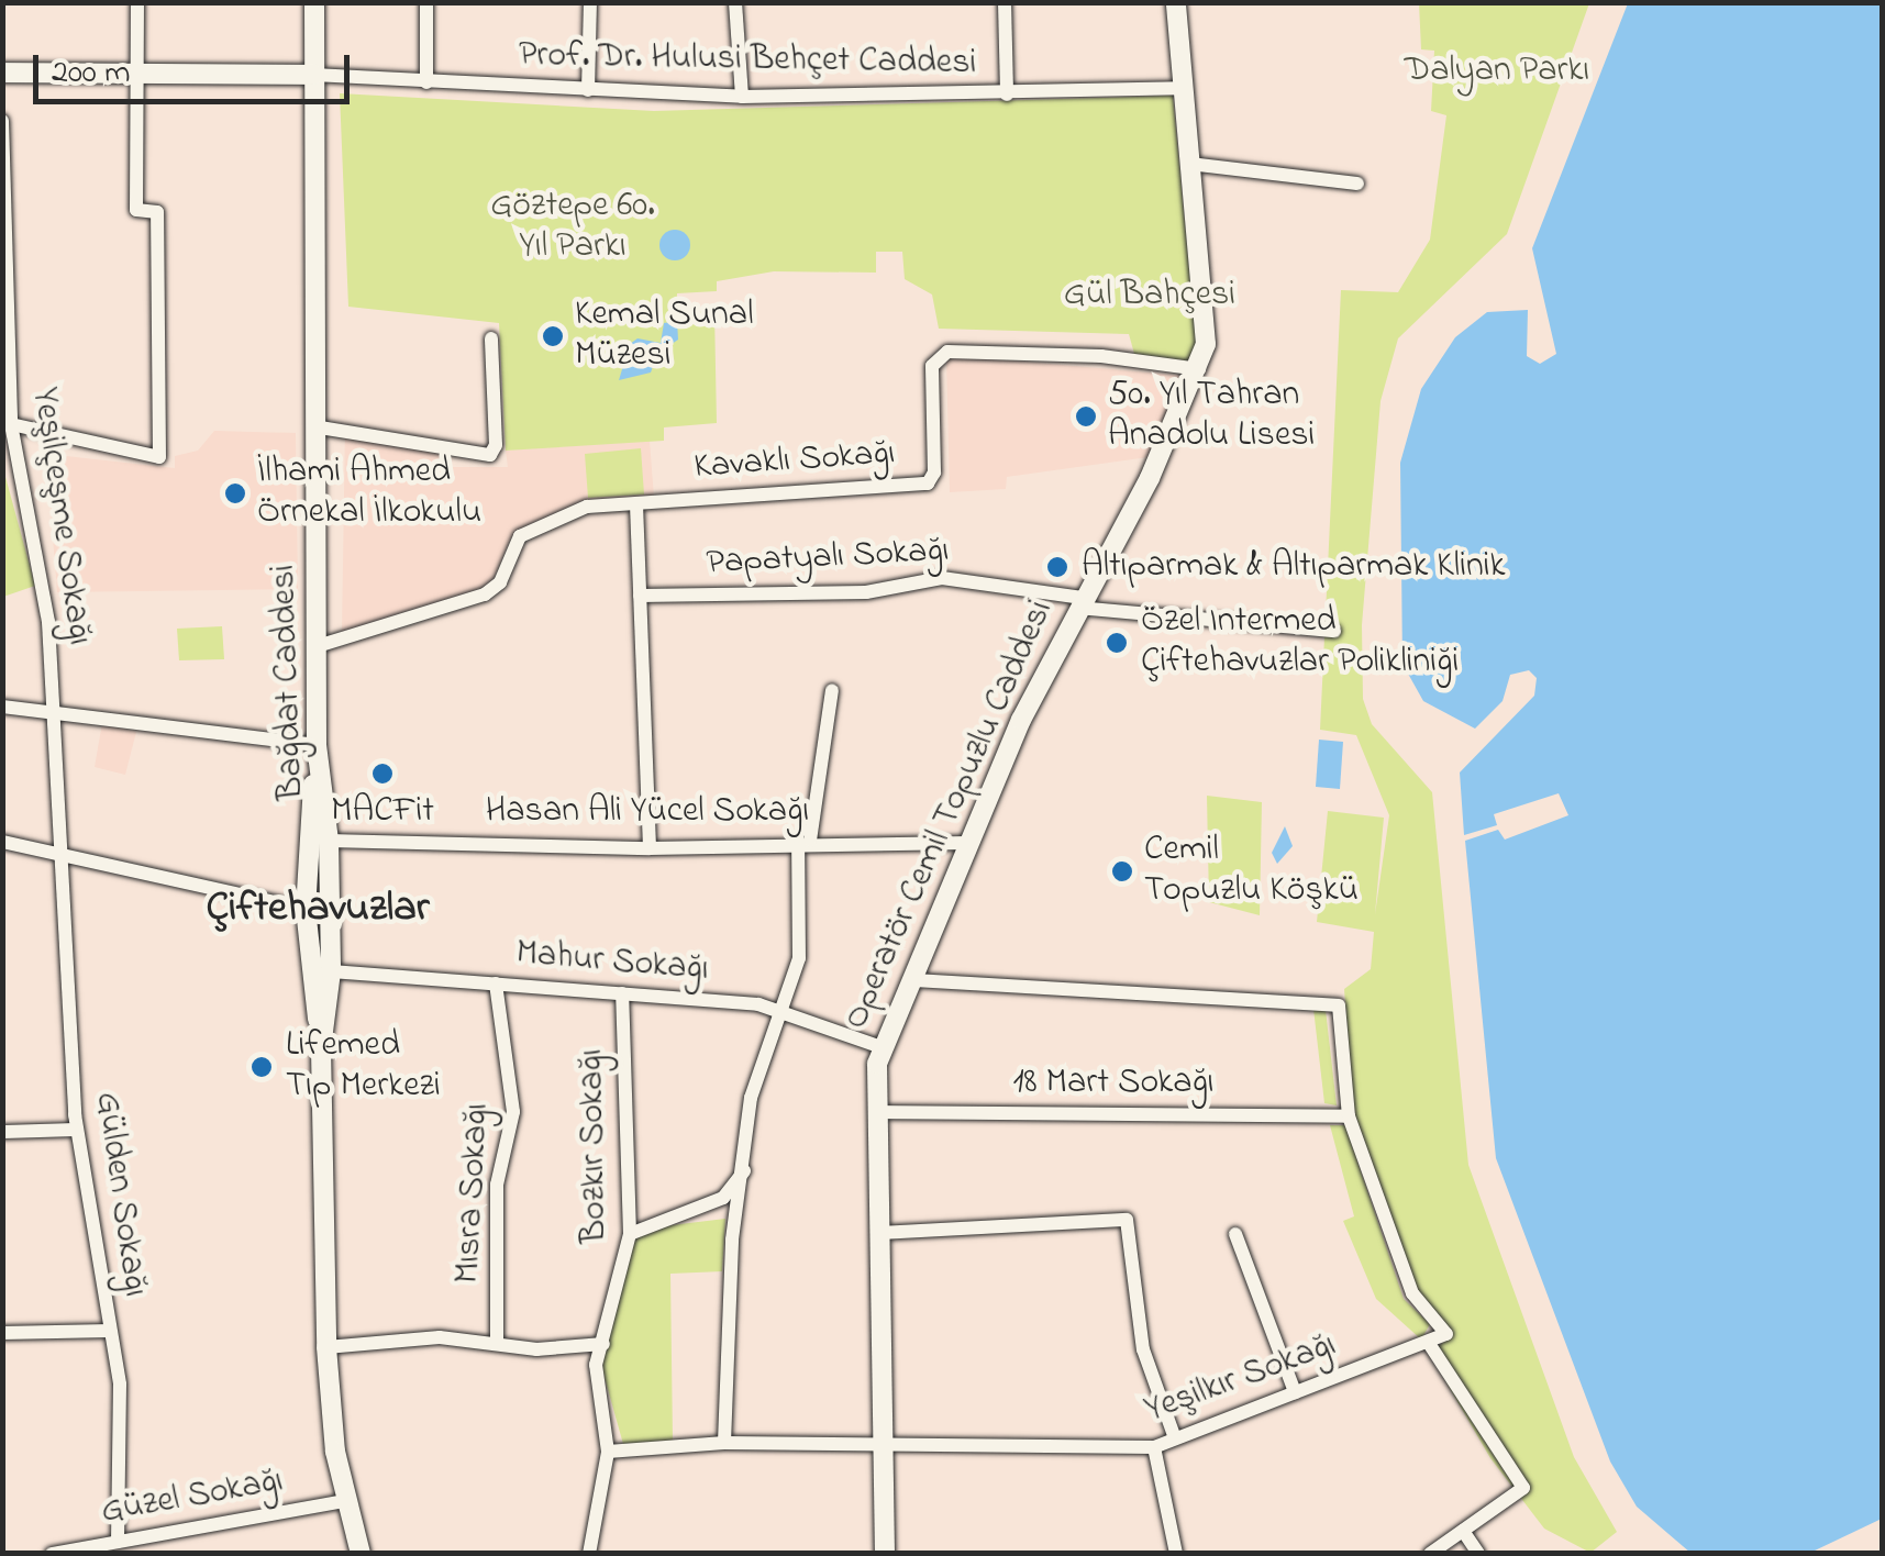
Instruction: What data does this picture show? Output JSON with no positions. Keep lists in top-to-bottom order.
{
  "streets": {
    "main road": ["Bağdat Caddesi", "Operatör Cemil Topuzlu Caddesi"],
    "street": [
      "Prof. Dr. Hulusi Behçet Caddesi",
      "Kavaklı Sokağı",
      "Yeşilçeşme Sokağı",
      "Papatyalı Sokağı",
      "Hasan Ali Yücel Sokağı",
      "Mahur Sokağı",
      "18 Mart Sokağı",
      "Bozkır Sokağı",
      "Mısra Sokağı",
      "Gülden Sokağı",
      "Yeşilkır Sokağı",
      "Güzel Sokağı"
    ]
  },
  "crossings": [
    ["Prof. Dr. Hulusi Behçet Caddesi", "Bağdat Caddesi"],
    ["Prof. Dr. Hulusi Behçet Caddesi", "Operatör Cemil Topuzlu Caddesi"],
    ["Kavaklı Sokağı", "Bağdat Caddesi"],
    ["Kavaklı Sokağı", "Operatör Cemil Topuzlu Caddesi"],
    ["Yeşilçeşme Sokağı", "Gülden Sokağı"],
    ["Papatyalı Sokağı", "Operatör Cemil Topuzlu Caddesi"],
    ["Bağdat Caddesi", "Hasan Ali Yücel Sokağı"],
    ["Bağdat Caddesi", "Mahur Sokağı"],
    ["Bağdat Caddesi", "Güzel Sokağı"],
    ["Hasan Ali Yücel Sokağı", "Operatör Cemil Topuzlu Caddesi"],
    ["Operatör Cemil Topuzlu Caddesi", "Mahur Sokağı"],
    ["Operatör Cemil Topuzlu Caddesi", "18 Mart Sokağı"],
    ["Operatör Cemil Topuzlu Caddesi", "Yeşilkır Sokağı"],
    ["Mahur Sokağı", "Bozkır Sokağı"],
    ["Mahur Sokağı", "Mısra Sokağı"],
    ["Bozkır Sokağı", "Yeşilkır Sokağı"],
    ["Gülden Sokağı", "Güzel Sokağı"]
  ],
  "districts": ["Çiftehavuzlar"],
  "parks": ["Dalyan Parkı", "Göztepe 60. Yıl Parkı", "Gül Bahçesi"],
  "places": [
    "Kemal Sunal Müzesi",
    "50. Yıl Tahran Anadolu Lisesi",
    "İlhami Ahmed Örnekal İlkokulu",
    "Altıparmak & Altıparmak Klinik",
    "Özel Intermed Çiftehavuzlar Polikliniği",
    "MACFit",
    "Cemil Topuzlu Köşkü",
    "Lifemed Tıp Merkezi"
  ],
  "scale_bar": "200 m"
}
